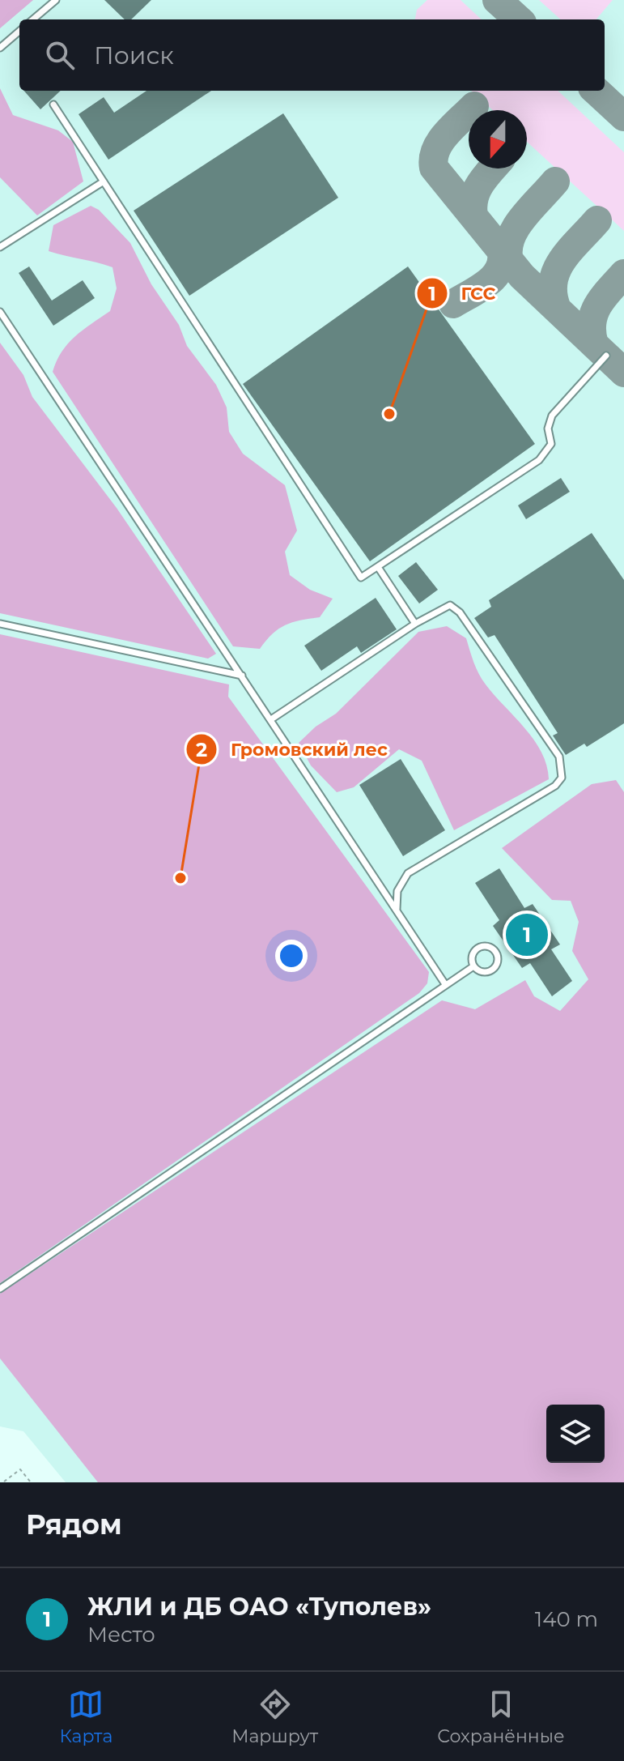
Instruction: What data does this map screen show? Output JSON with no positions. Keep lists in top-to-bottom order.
{
  "places": ["ГСС", "Громовский лес"],
  "north": "bottom",
  "page": {
    "search": "Поиск",
    "pins": "1",
    "heading": "Рядом",
    "list": [
      {
        "mark": "1",
        "name": "ЖЛИ и ДБ ОАО «Туполев»",
        "note": "Место",
        "value": "140 m"
      }
    ],
    "nav": ["Карта", "Маршрут", "Сохранённые"]
  }
}
